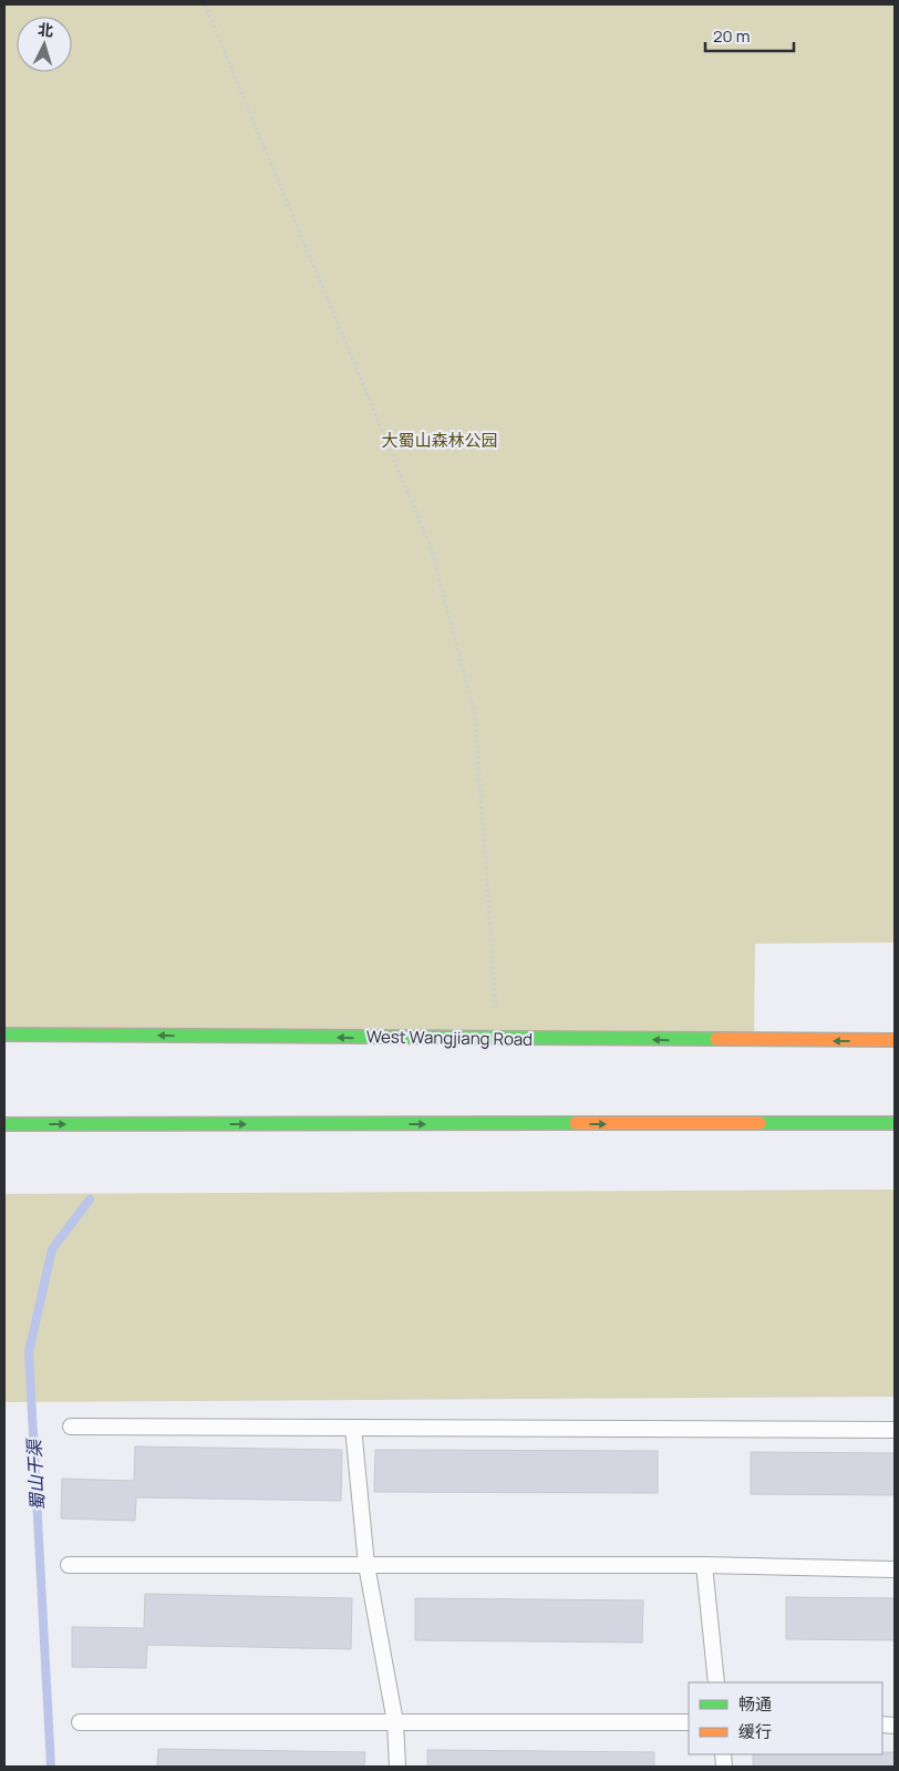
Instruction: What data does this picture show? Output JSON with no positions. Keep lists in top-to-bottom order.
{
  "streets": {
    "main road": ["West Wangjiang Road"]
  },
  "water": ["蜀山干渠"],
  "parks": ["大蜀山森林公园"],
  "legend": ["畅通", "缓行"],
  "scale_bar": "20 m",
  "north": "top"
}
